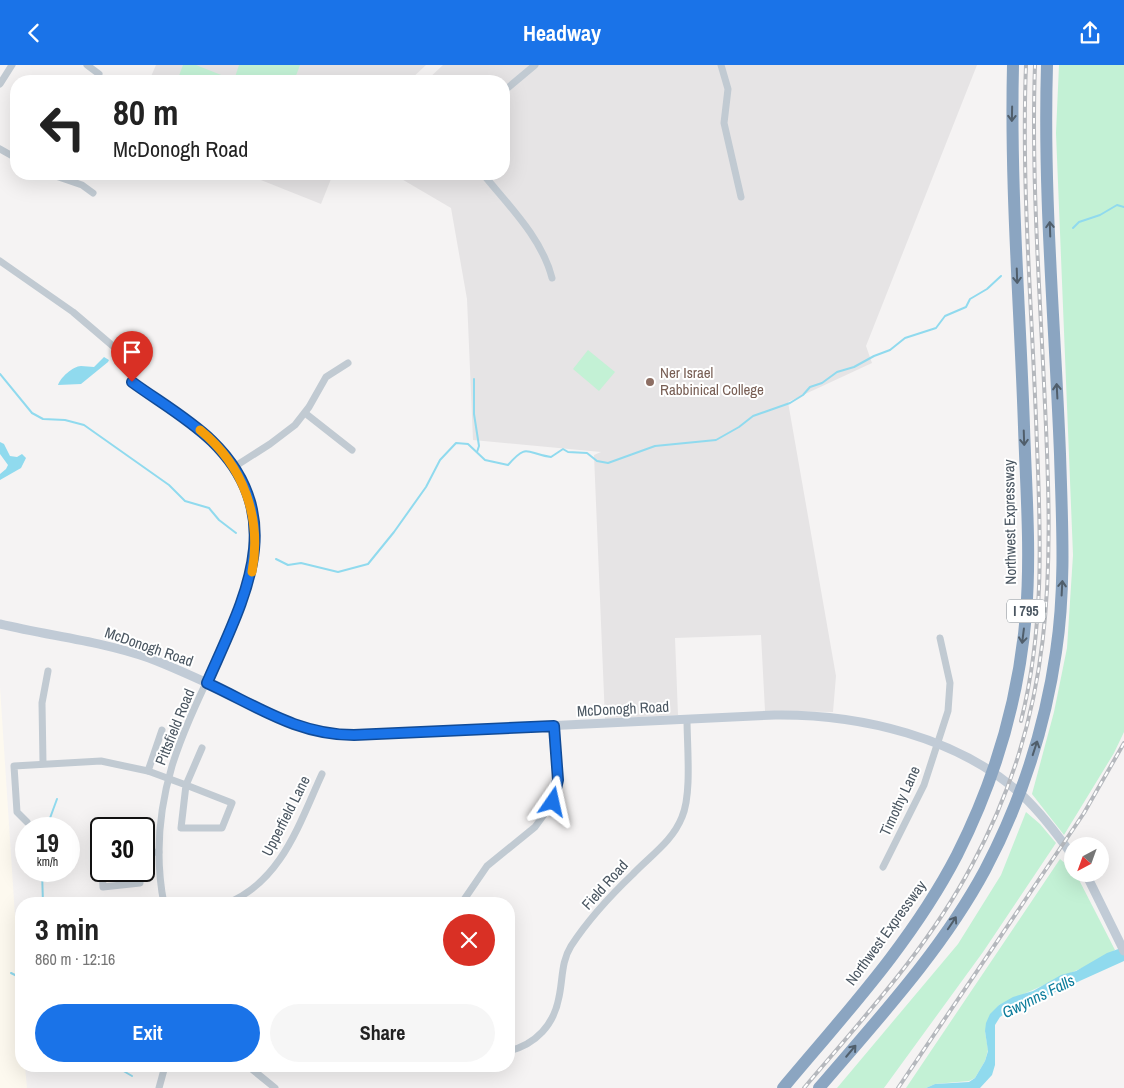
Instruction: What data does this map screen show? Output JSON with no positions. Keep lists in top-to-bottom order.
{
  "streets": {
    "highway": ["Northwest Expressway", "I 795"],
    "main road": ["McDonogh Road"],
    "street": [
      "Pittsfield Road",
      "Timothy Lane",
      "Upperfield Lane",
      "Field Road"
    ]
  },
  "crossings": [
    ["McDonogh Road", "Pittsfield Road"],
    ["McDonogh Road", "Timothy Lane"],
    ["McDonogh Road", "Field Road"]
  ],
  "water": ["Gwynns Falls"],
  "places": ["Ner Israel Rabbinical College"],
  "north": "bottom left",
  "page": {
    "header": "Headway",
    "turn": ["80 m", "McDonogh Road"],
    "speed": "19 km/h",
    "limit": "30",
    "heading": ["3 min", "860 m · 12:16"],
    "buttons": ["Exit", "Share"]
  }
}
